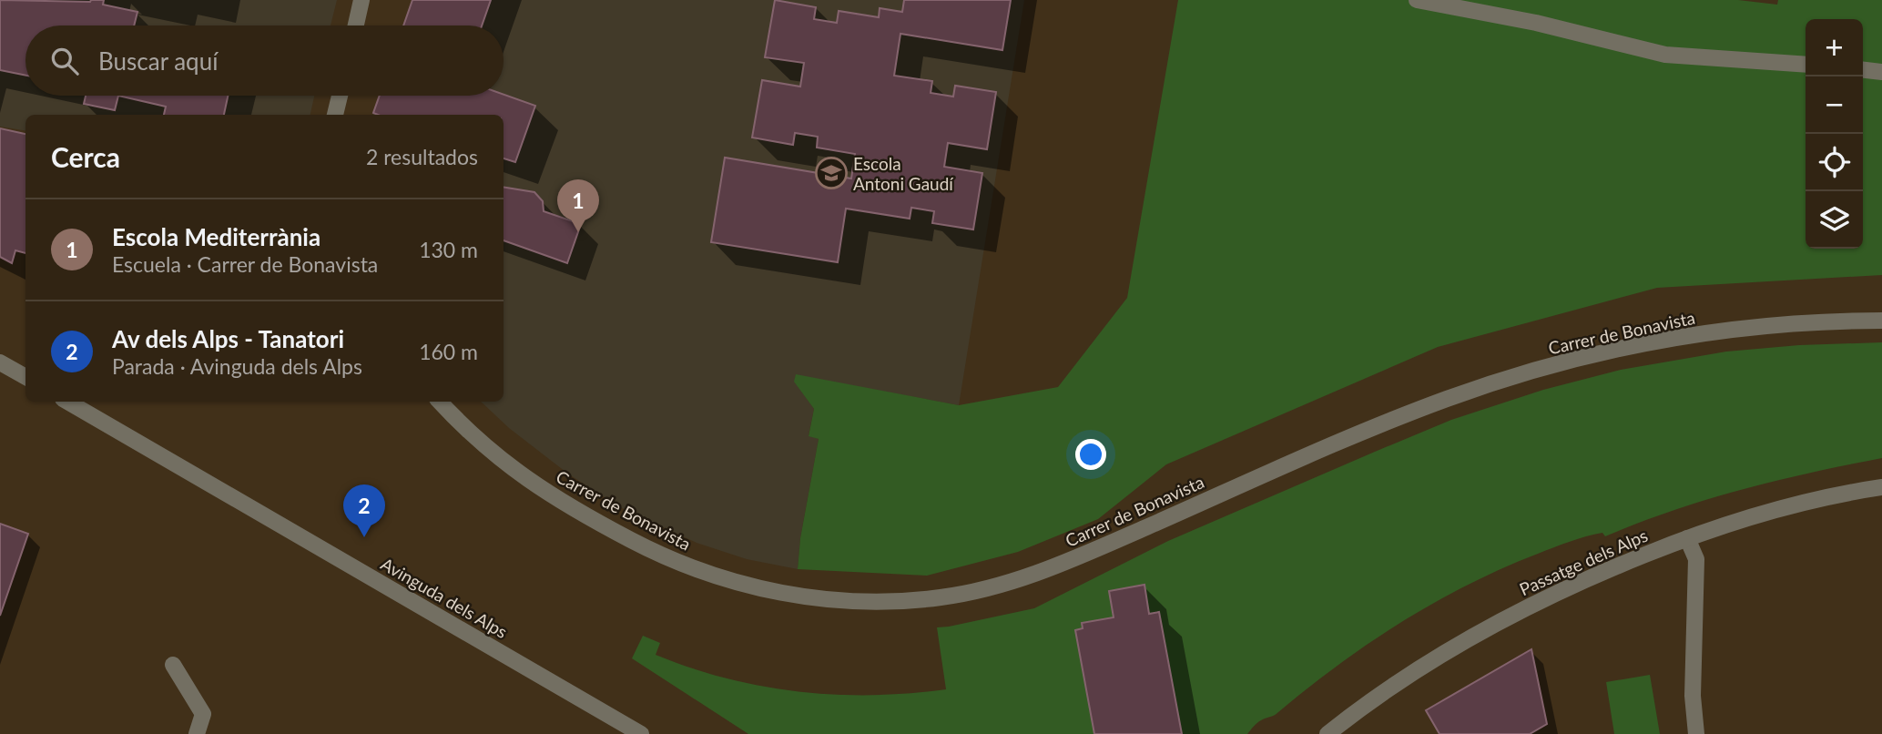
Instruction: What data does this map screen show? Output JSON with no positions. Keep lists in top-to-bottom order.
{
  "streets": {
    "street": ["Carrer de Bonavista", "Passatge dels Alps", "Avinguda dels Alps"]
  },
  "places": {
    "school or university": ["Escola Antoni Gaudí"]
  },
  "page": {
    "map_buttons": ["+", "−"],
    "search": "Buscar aquí",
    "heading": ["Cerca", "2 resultados"],
    "pins": ["1", "2"],
    "list": [
      {
        "mark": "1",
        "name": "Escola Mediterrània",
        "note": "Escuela · Carrer de Bonavista",
        "value": "130 m"
      },
      {
        "mark": "2",
        "name": "Av dels Alps - Tanatori",
        "note": "Parada · Avinguda dels Alps",
        "value": "160 m"
      }
    ]
  }
}
